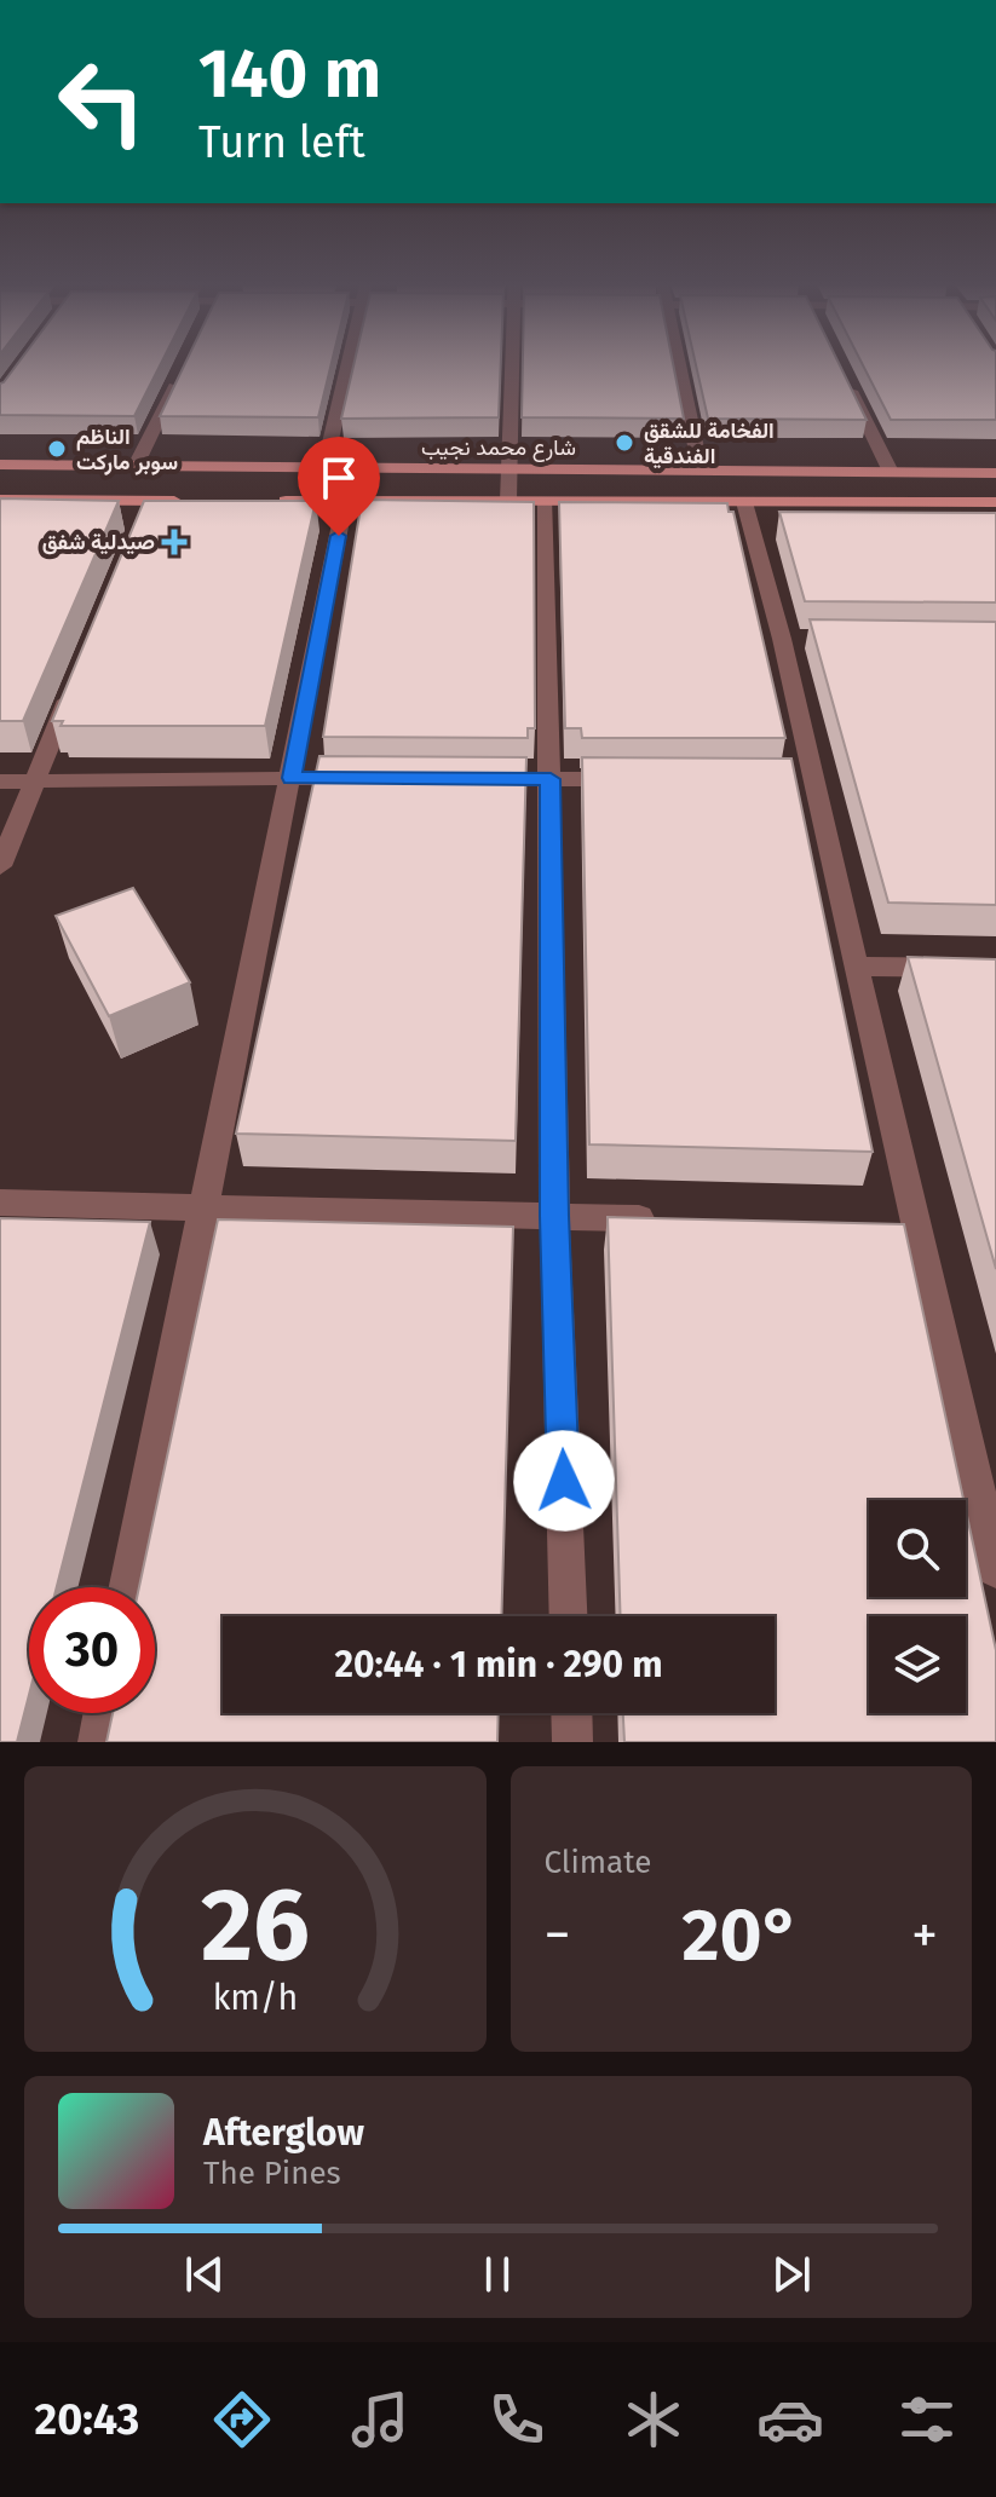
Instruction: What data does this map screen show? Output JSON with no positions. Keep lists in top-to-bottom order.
{
  "streets": {
    "main road": ["شارع محمد نجيب"]
  },
  "places": {
    "other": ["الفخامة للشقق الفندقية", "الناظم سوبر ماركت"],
    "health": ["صيدلية شفق"]
  },
  "page": {
    "turn": ["140 m", "Turn left"],
    "limit": "30",
    "trip": "20:44 · 1 min · 290 m",
    "tile": "Climate",
    "heat": ["−", "20°", "+"],
    "song": ["Afterglow", "The Pines"],
    "tabs": "20:43",
    "gauge": ["26", "km/h"]
  }
}
